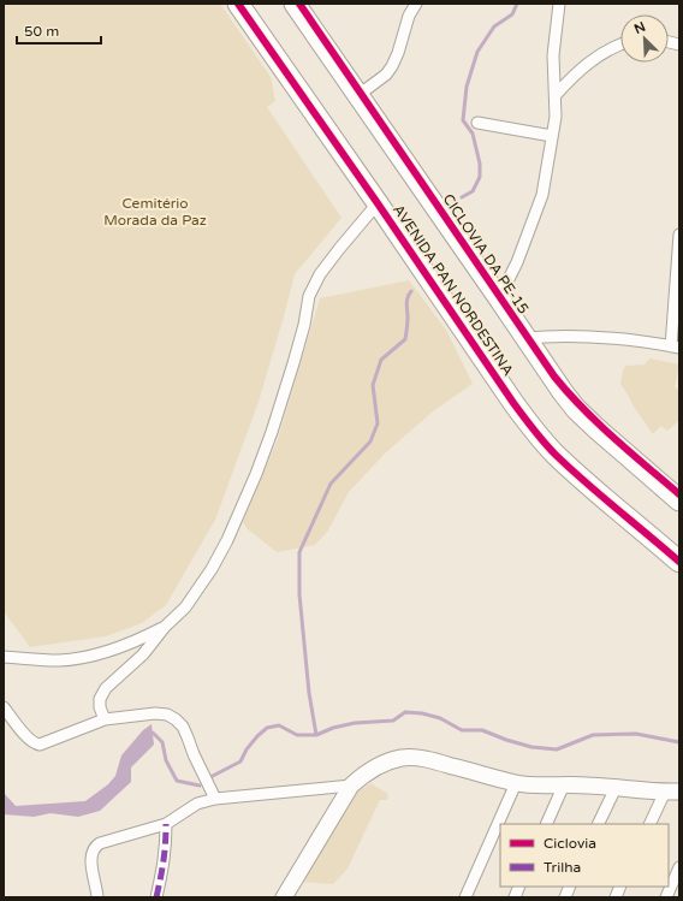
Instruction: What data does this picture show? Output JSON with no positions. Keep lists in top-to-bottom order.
{
  "streets": {
    "highway": ["AVENIDA PAN NORDESTINA"],
    "cycle path": ["CICLOVIA DA PE-15"]
  },
  "parks": ["Cemitério Morada da Paz"],
  "legend": ["Ciclovia", "Trilha"],
  "scale_bar": "50 m",
  "north": "top left"
}
